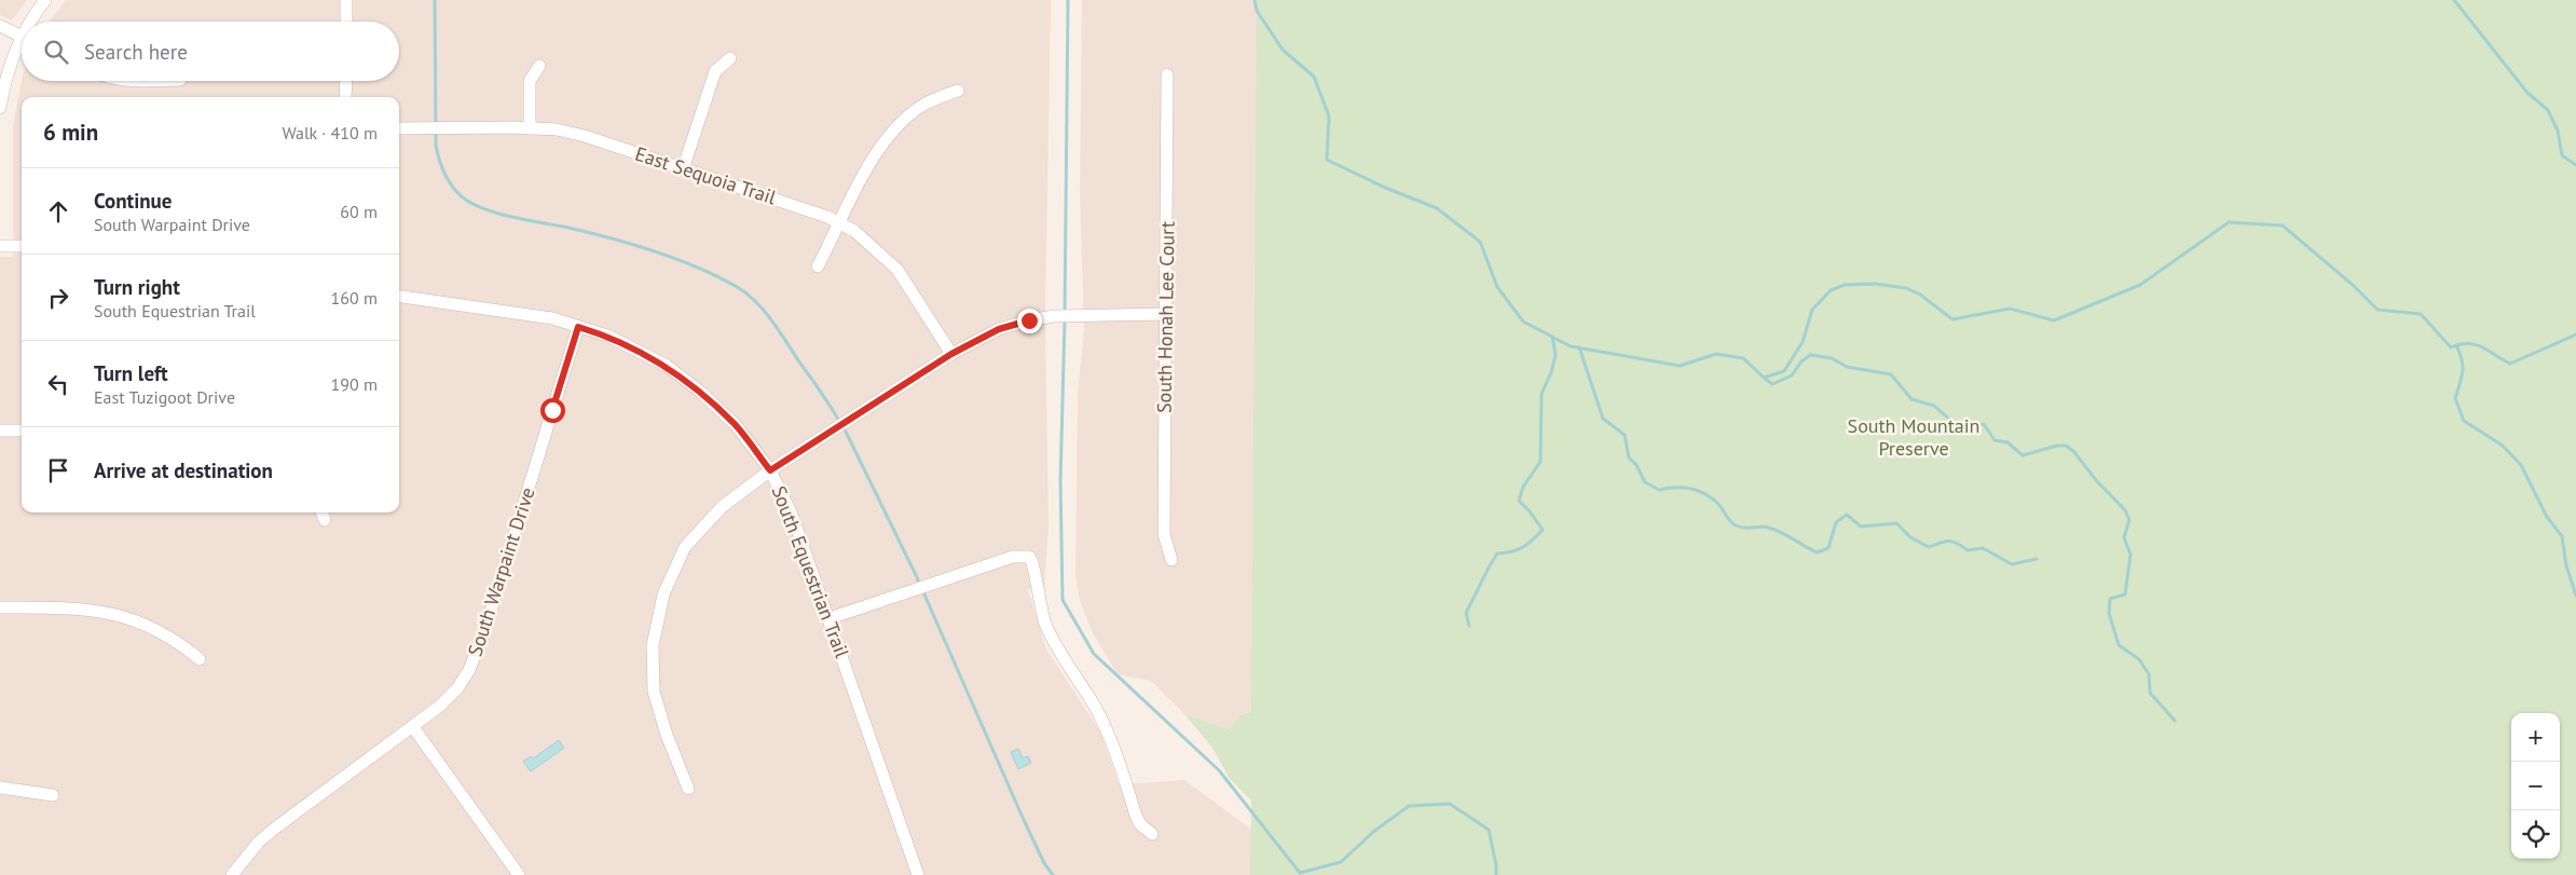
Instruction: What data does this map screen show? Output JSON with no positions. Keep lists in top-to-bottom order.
{
  "streets": {
    "street": [
      "East Sequoia Trail",
      "South Honah Lee Court",
      "South Warpaint Drive",
      "South Equestrian Trail"
    ]
  },
  "crossings": [
    ["South Warpaint Drive", "South Equestrian Trail"]
  ],
  "parks": ["South Mountain Preserve"],
  "page": {
    "search": "Search here",
    "heading": ["6 min", "Walk · 410 m"],
    "list": [
      ["Continue", "South Warpaint Drive", "60 m"],
      ["Turn right", "South Equestrian Trail", "160 m"],
      ["Turn left", "East Tuzigoot Drive", "190 m"],
      "Arrive at destination"
    ],
    "map_buttons": ["+", "−"]
  }
}
